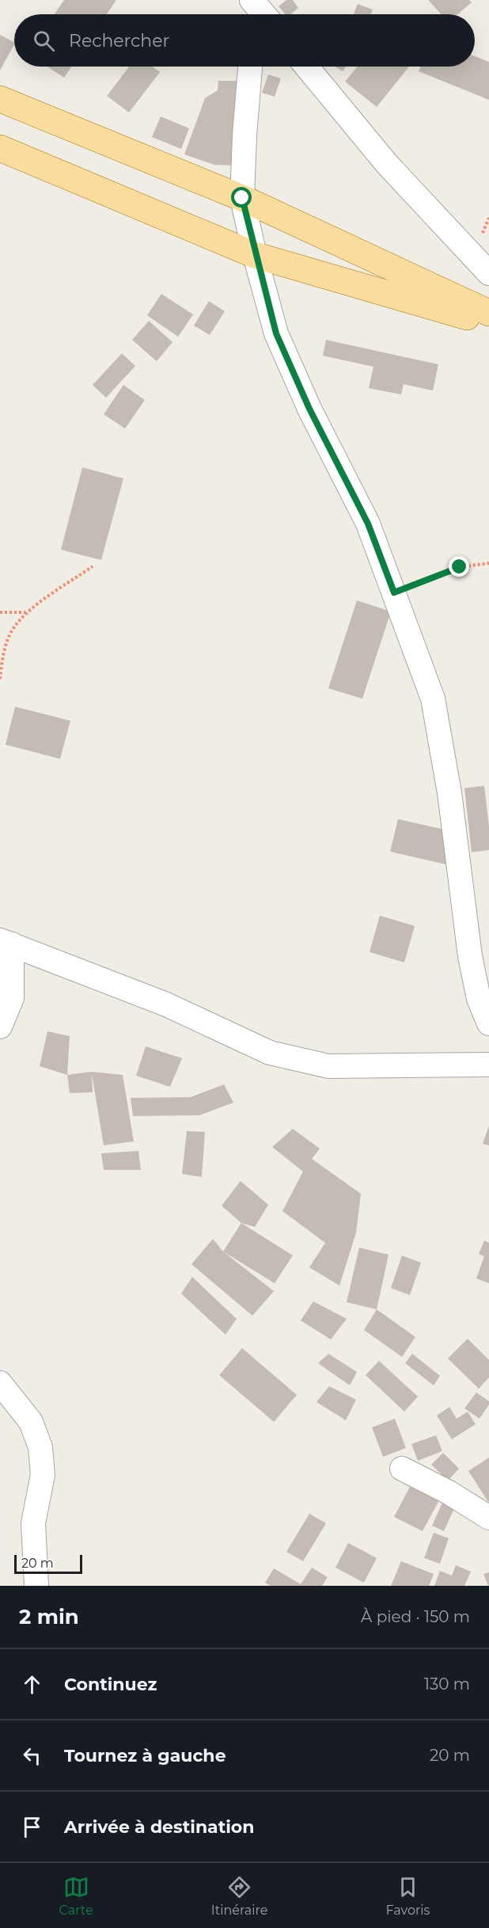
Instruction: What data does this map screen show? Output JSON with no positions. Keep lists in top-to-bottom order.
{
  "scale_bar": "20 m",
  "page": {
    "search": "Rechercher",
    "scale": "20 m",
    "heading": ["2 min", "À pied · 150 m"],
    "list": [
      ["Continuez", "130 m"],
      ["Tournez à gauche", "20 m"],
      "Arrivée à destination"
    ],
    "nav": ["Carte", "Itinéraire", "Favoris"]
  }
}
